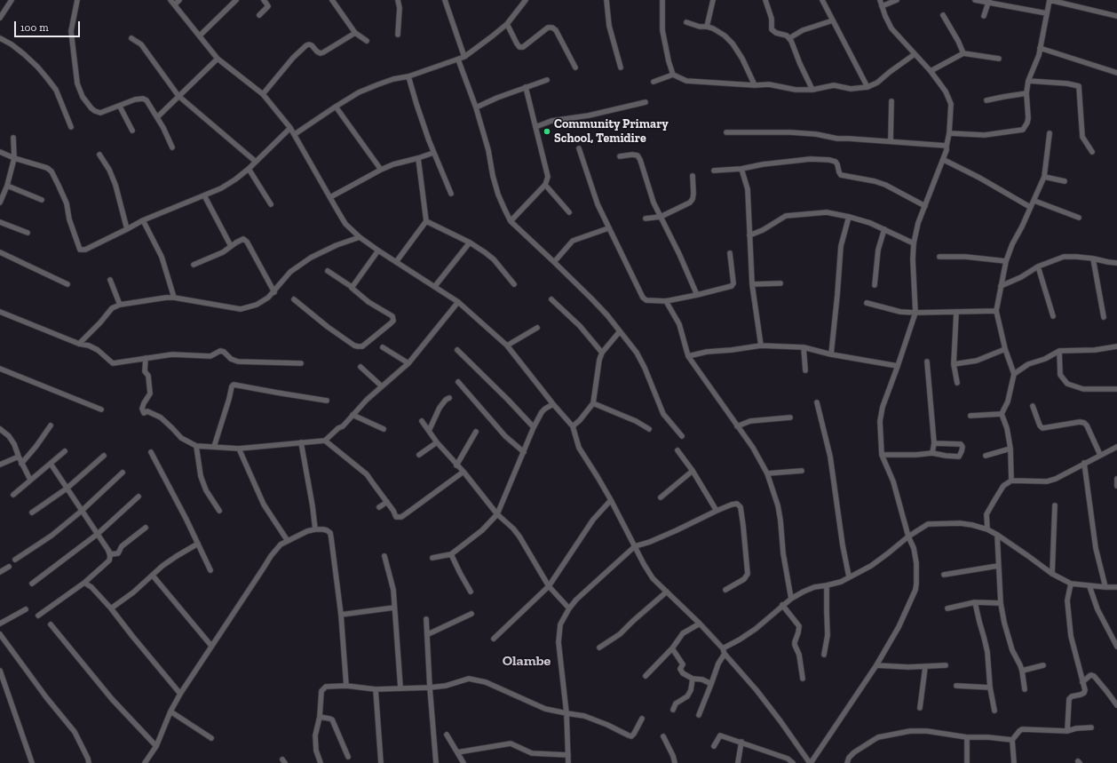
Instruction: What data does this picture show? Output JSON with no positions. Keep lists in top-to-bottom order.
{
  "districts": ["Olambe"],
  "places": ["Community Primary School, Temidire"],
  "scale_bar": "100 m"
}
